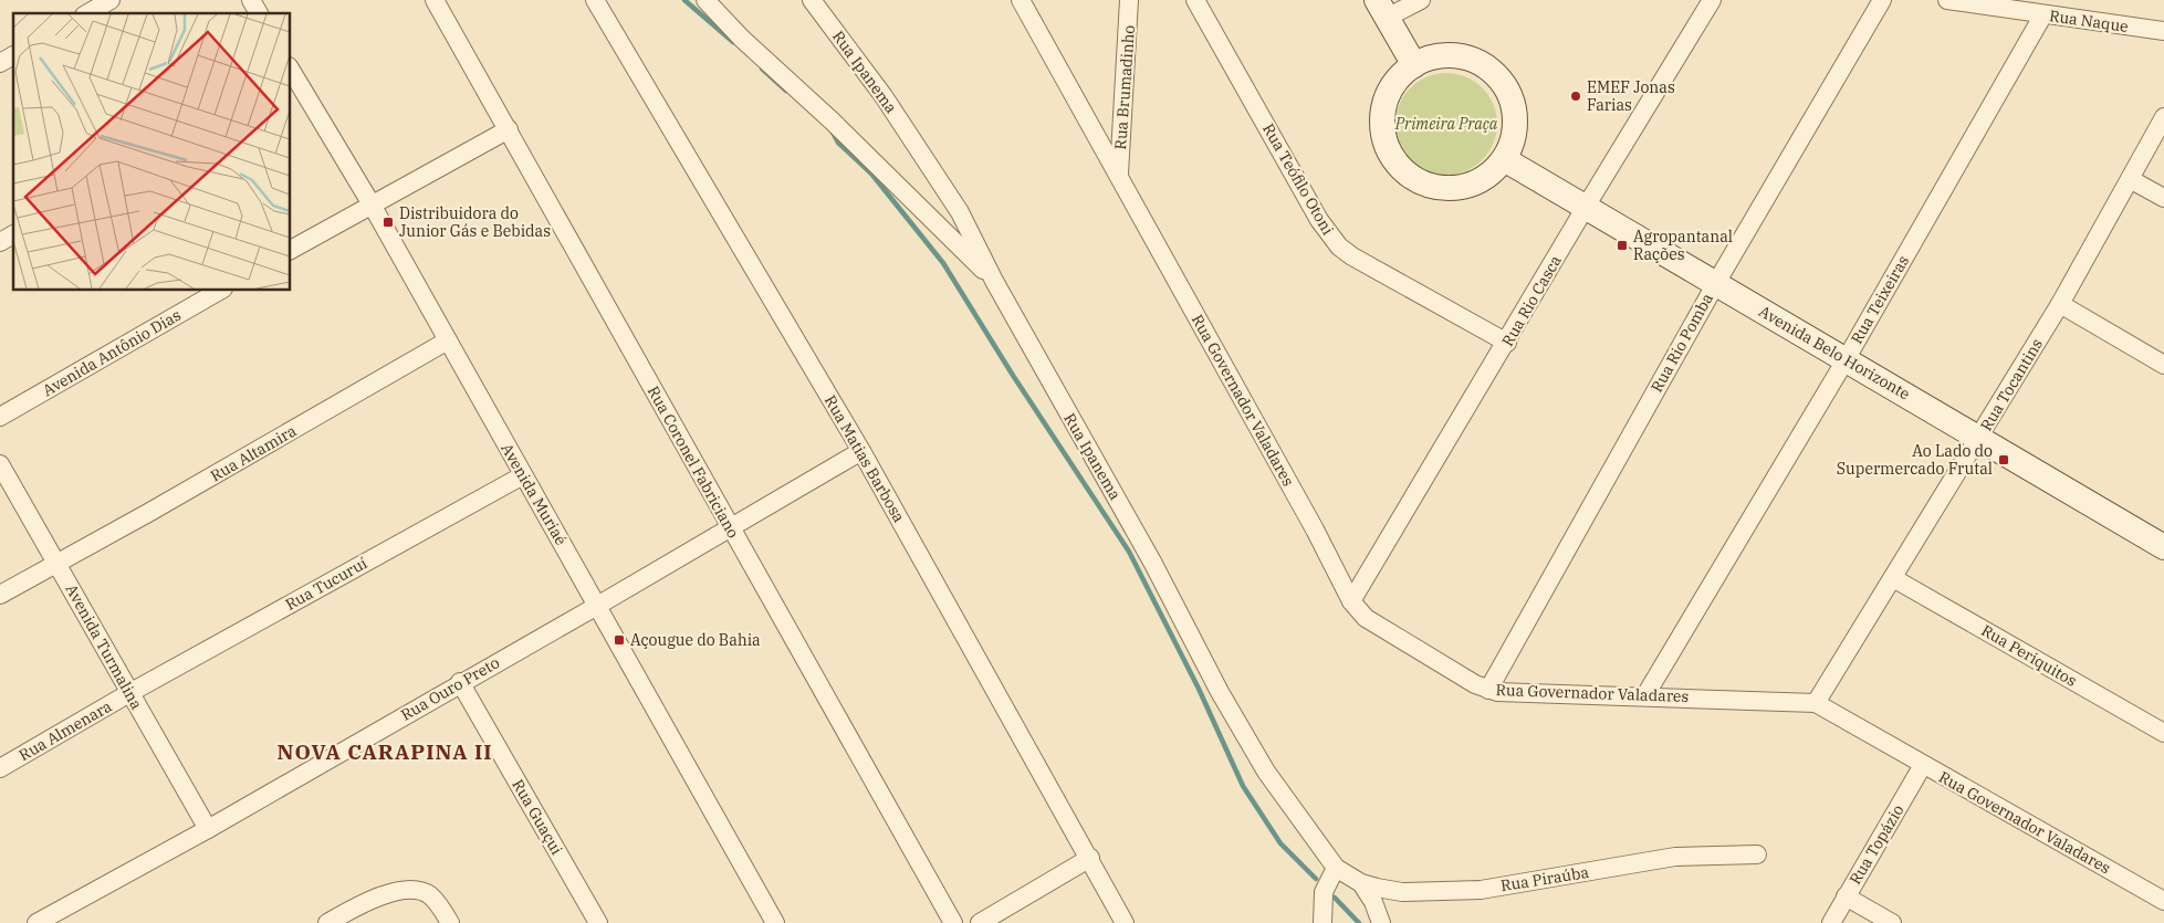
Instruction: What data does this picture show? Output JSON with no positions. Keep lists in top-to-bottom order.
{
  "streets": {
    "street": [
      "Rua Naque",
      "Rua Ipanema",
      "Rua Brumadinho",
      "Rua Teófilo Otoni",
      "Rua Teixeiras",
      "Rua Rio Casca",
      "Rua Rio Pomba",
      "Avenida Antônio Dias",
      "Avenida Belo Horizonte",
      "Rua Tocantins",
      "Rua Governador Valadares",
      "Rua Altamira",
      "Rua Matias Barbosa",
      "Rua Coronel Fabriciano",
      "Avenida Muriaé",
      "Rua Tucuruí",
      "Avenida Turmalina",
      "Rua Periquitos",
      "Rua Ouro Preto",
      "Rua Almenara",
      "Rua Guaçui",
      "Rua Topázio",
      "Rua Piraúba"
    ]
  },
  "crossings": [
    ["Rua Naque", "Rua Teixeiras"],
    ["Rua Ipanema", "Rua Piraúba"],
    ["Rua Brumadinho", "Rua Governador Valadares"],
    ["Rua Teófilo Otoni", "Rua Rio Casca"],
    ["Rua Teixeiras", "Avenida Belo Horizonte"],
    ["Rua Teixeiras", "Rua Governador Valadares"],
    ["Rua Rio Casca", "Avenida Belo Horizonte"],
    ["Rua Rio Casca", "Rua Governador Valadares"],
    ["Rua Rio Pomba", "Avenida Belo Horizonte"],
    ["Rua Rio Pomba", "Rua Governador Valadares"],
    ["Avenida Belo Horizonte", "Rua Tocantins"],
    ["Rua Tocantins", "Rua Governador Valadares"],
    ["Rua Tocantins", "Rua Periquitos"],
    ["Rua Governador Valadares", "Rua Topázio"],
    ["Rua Altamira", "Avenida Muriaé"],
    ["Rua Altamira", "Avenida Turmalina"],
    ["Rua Matias Barbosa", "Rua Ouro Preto"],
    ["Rua Coronel Fabriciano", "Rua Ouro Preto"],
    ["Avenida Muriaé", "Rua Tucuruí"],
    ["Avenida Muriaé", "Rua Ouro Preto"],
    ["Rua Tucuruí", "Avenida Turmalina"],
    ["Rua Tucuruí", "Rua Almenara"],
    ["Avenida Turmalina", "Rua Ouro Preto"],
    ["Avenida Turmalina", "Rua Almenara"],
    ["Rua Ouro Preto", "Rua Guaçui"]
  ],
  "districts": ["NOVA CARAPINA II"],
  "parks": ["Primeira Praça"],
  "places": {
    "other": ["EMEF Jonas Farias"],
    "transit": [
      "Distribuidora do Junior Gás e Bebidas",
      "Agropantanal Rações",
      "Ao Lado do Supermercado Frutal",
      "Açougue do Bahia"
    ]
  }
}
